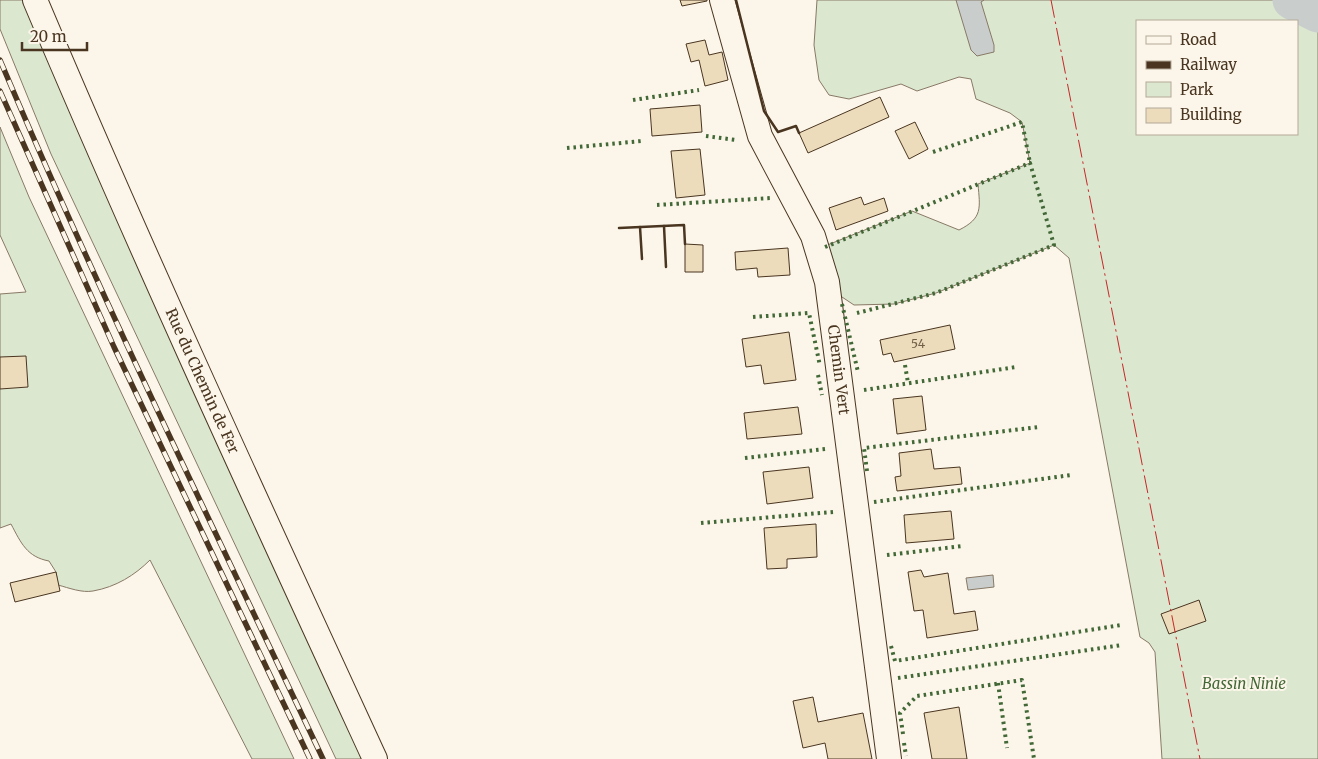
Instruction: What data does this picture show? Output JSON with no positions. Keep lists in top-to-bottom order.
{
  "streets": {
    "street": ["Chemin Vert", "Rue du Chemin de Fer"]
  },
  "parks": ["Bassin Ninie"],
  "house_numbers": ["54"],
  "legend": [
    "Road",
    "Railway",
    "Park",
    "Building"
  ],
  "scale_bar": "20 m"
}
